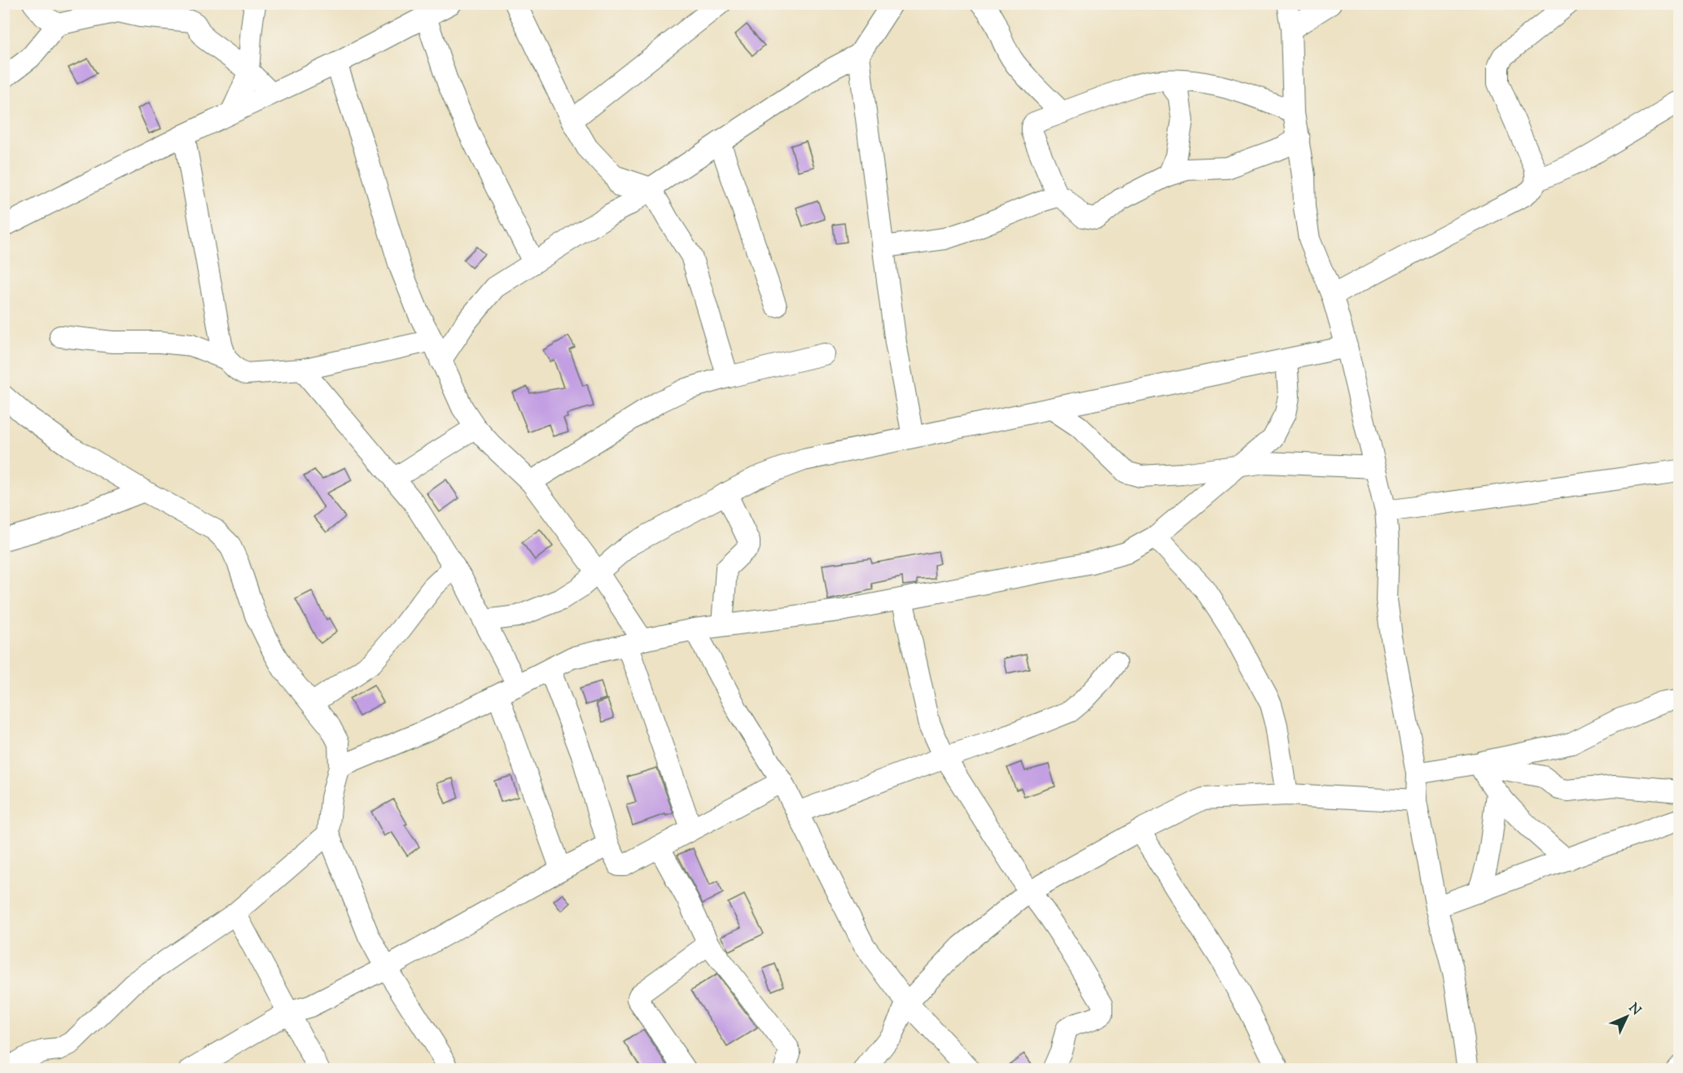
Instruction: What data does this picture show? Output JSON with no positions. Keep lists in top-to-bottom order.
{
  "north": "top right"
}
